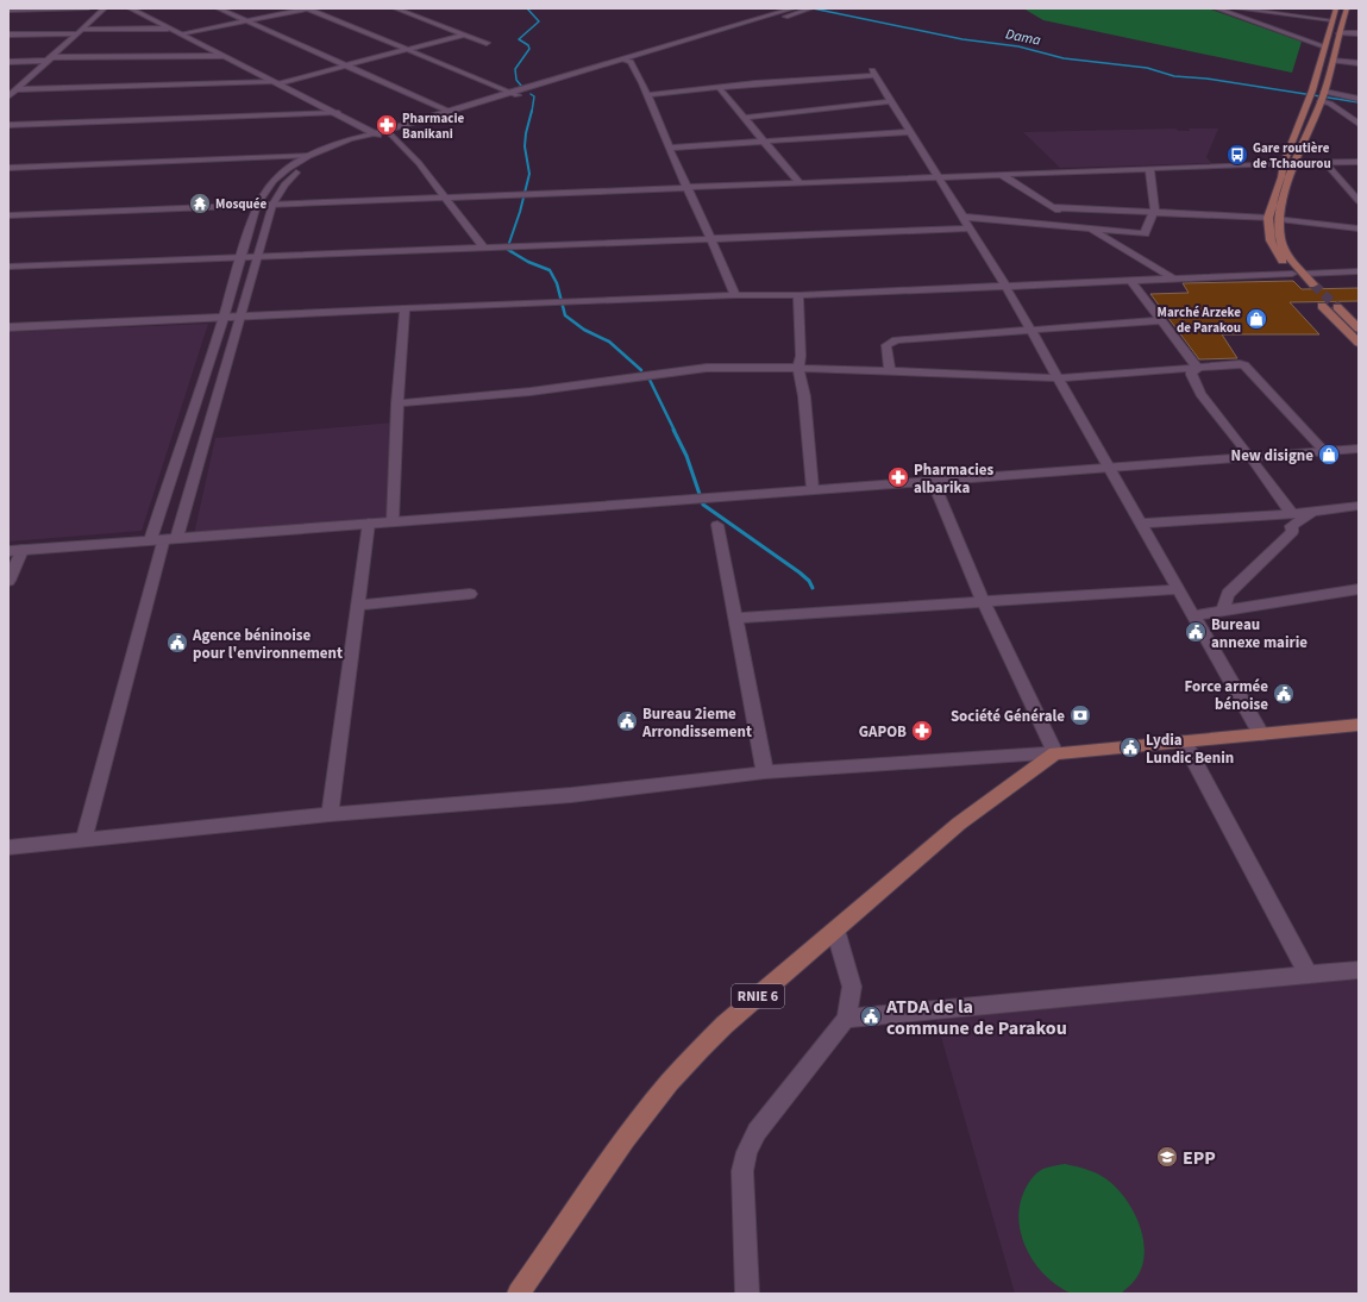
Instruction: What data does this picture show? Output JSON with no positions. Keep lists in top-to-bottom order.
{
  "streets": {
    "main road": ["RNIE 6"]
  },
  "water": ["Dama"],
  "places": {
    "pharmacy": ["Pharmacie Banikani", "Pharmacies albarika", "GAPOB"],
    "bus stop": ["Gare routière de Tchaourou"],
    "temple": ["Mosquée"],
    "shop": ["Marché Arzeke de Parakou", "New disigne"],
    "public building": [
      "Bureau annexe mairie",
      "Agence béninoise pour l'environnement",
      "Force armée bénoise",
      "Bureau 2ieme Arrondissement",
      "Lydia Lundic Benin",
      "ATDA de la commune de Parakou"
    ],
    "bank": ["Société Générale"],
    "school or university": ["EPP"]
  }
}
